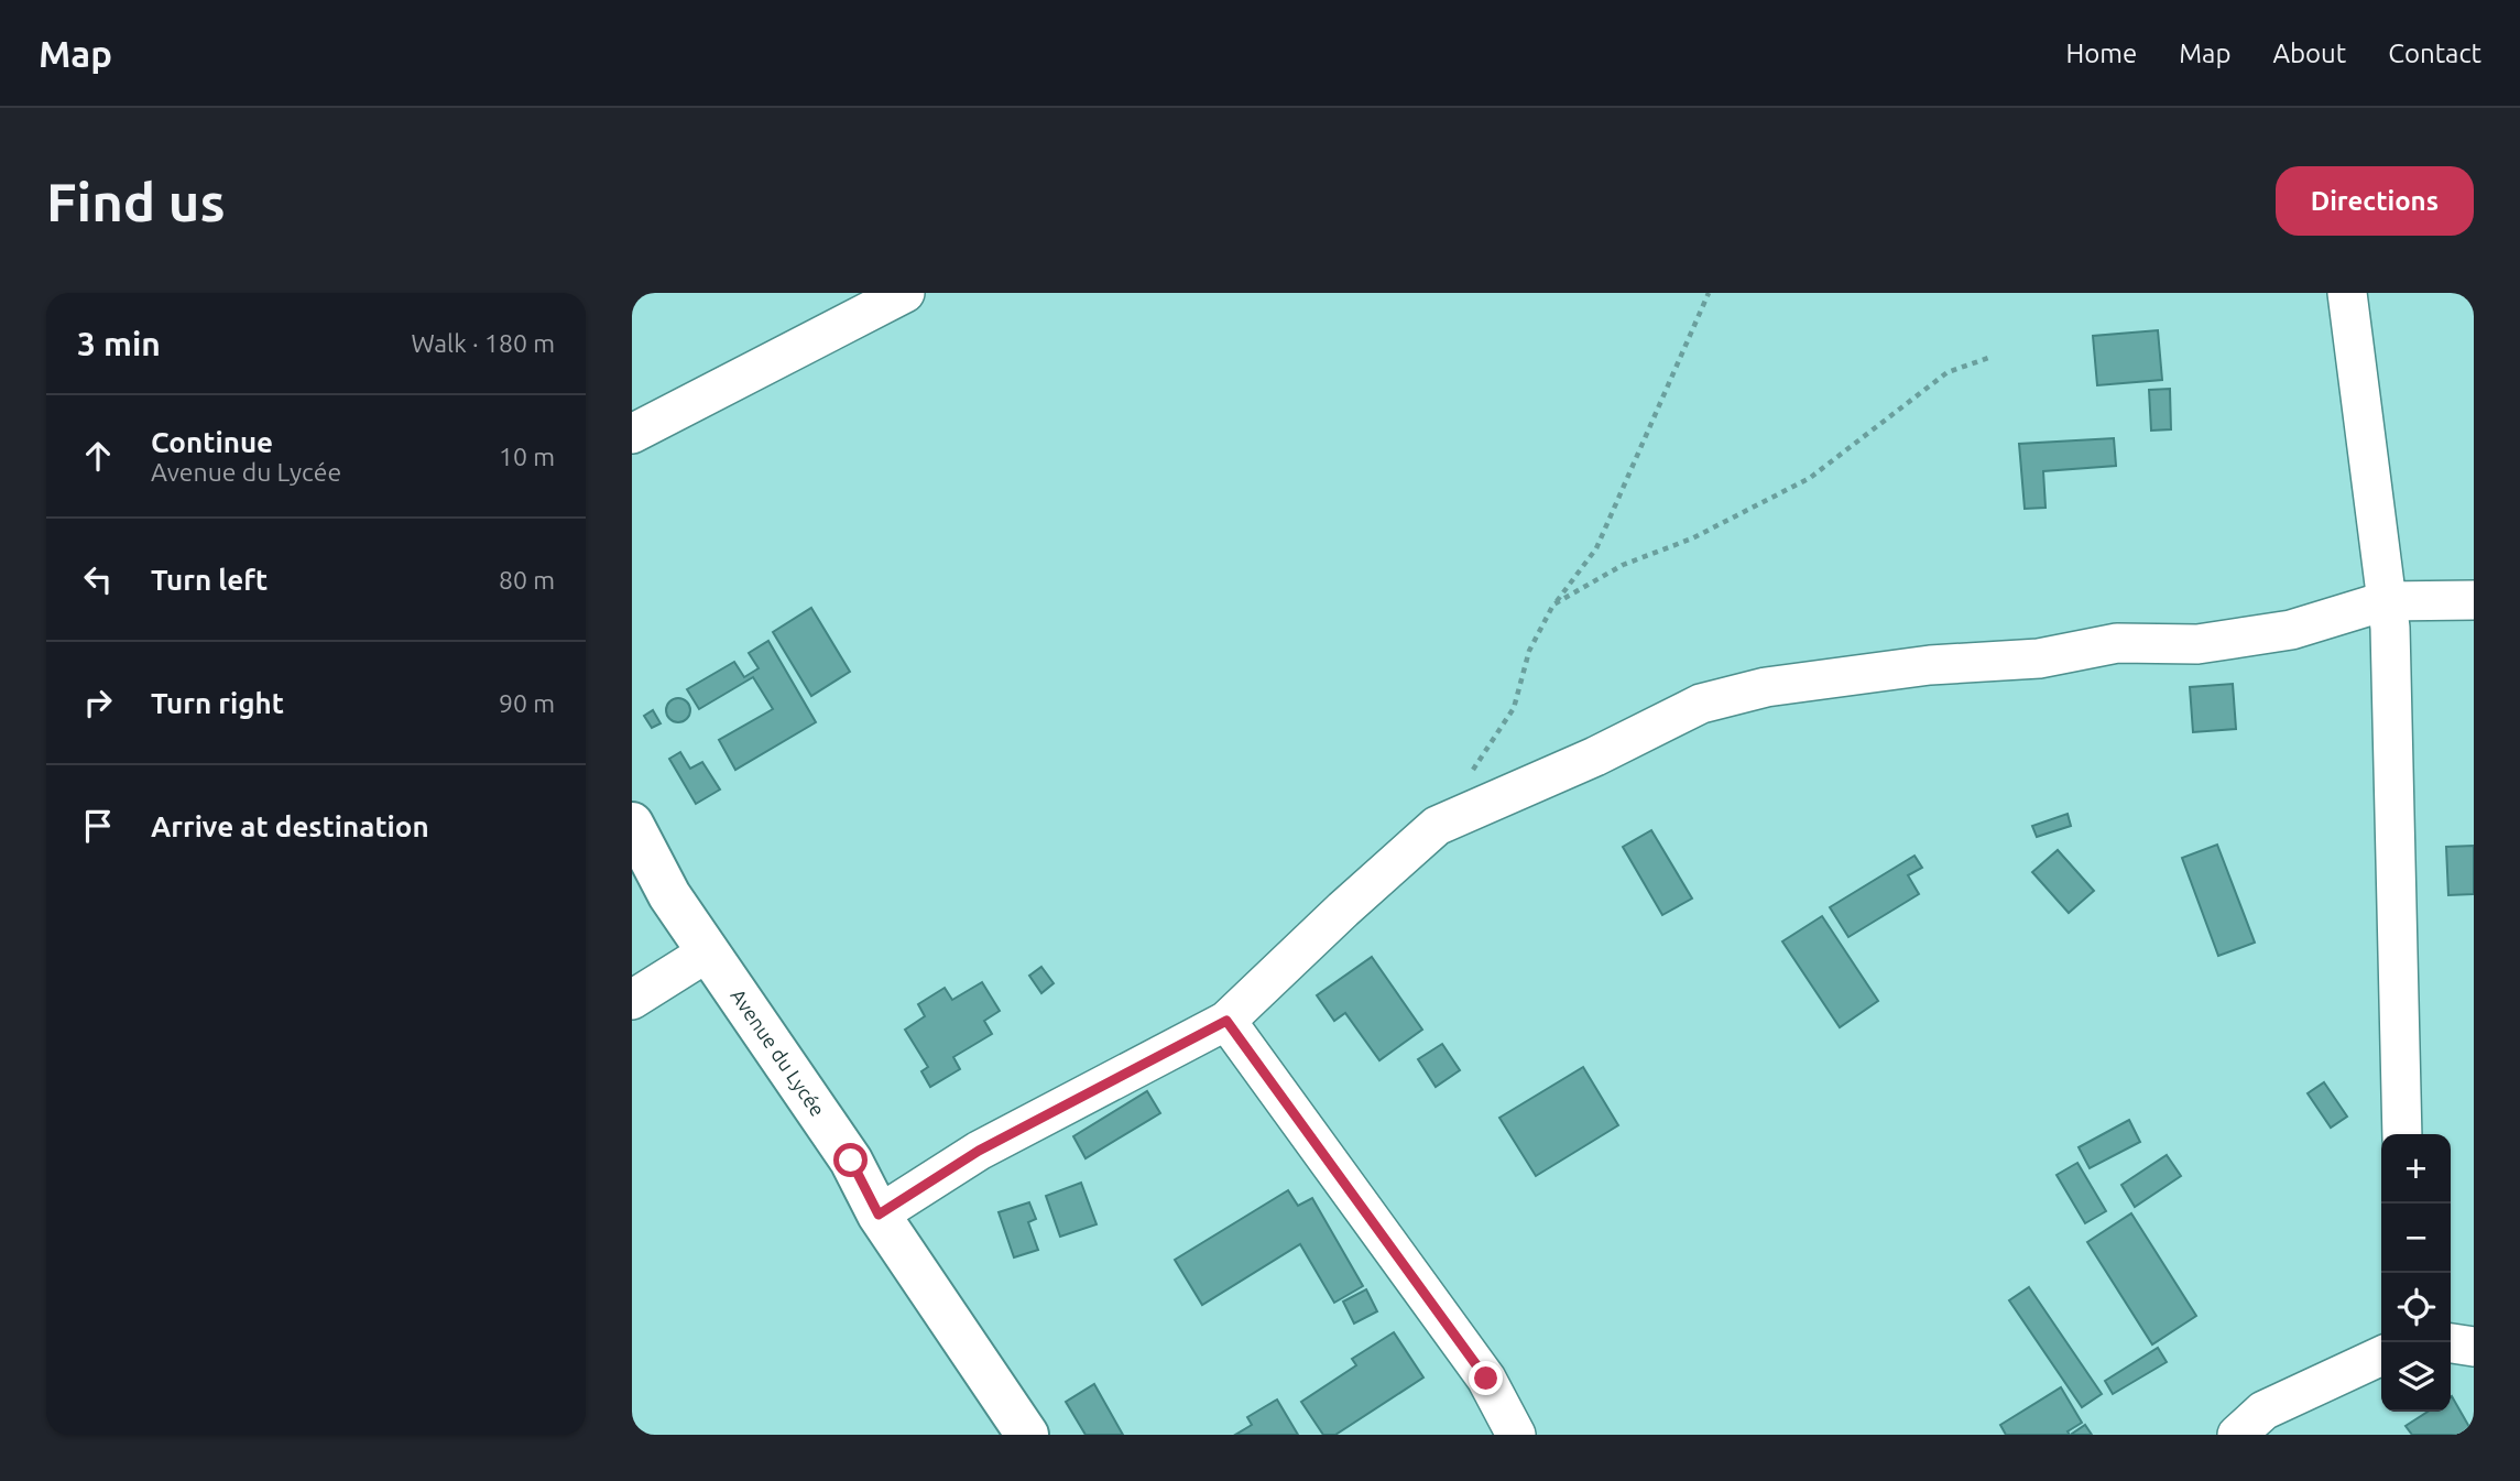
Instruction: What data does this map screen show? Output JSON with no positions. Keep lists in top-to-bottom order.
{
  "streets": {
    "main road": ["Avenue du Lycée"]
  },
  "page": {
    "header": "Map",
    "nav": [
      "Home",
      "Map",
      "About",
      "Contact"
    ],
    "buttons": "Directions",
    "title": "Find us",
    "heading": ["3 min", "Walk · 180 m"],
    "list": [
      ["Continue", "Avenue du Lycée", "10 m"],
      ["Turn left", "80 m"],
      ["Turn right", "90 m"],
      "Arrive at destination"
    ],
    "map_buttons": ["+", "−"]
  }
}
